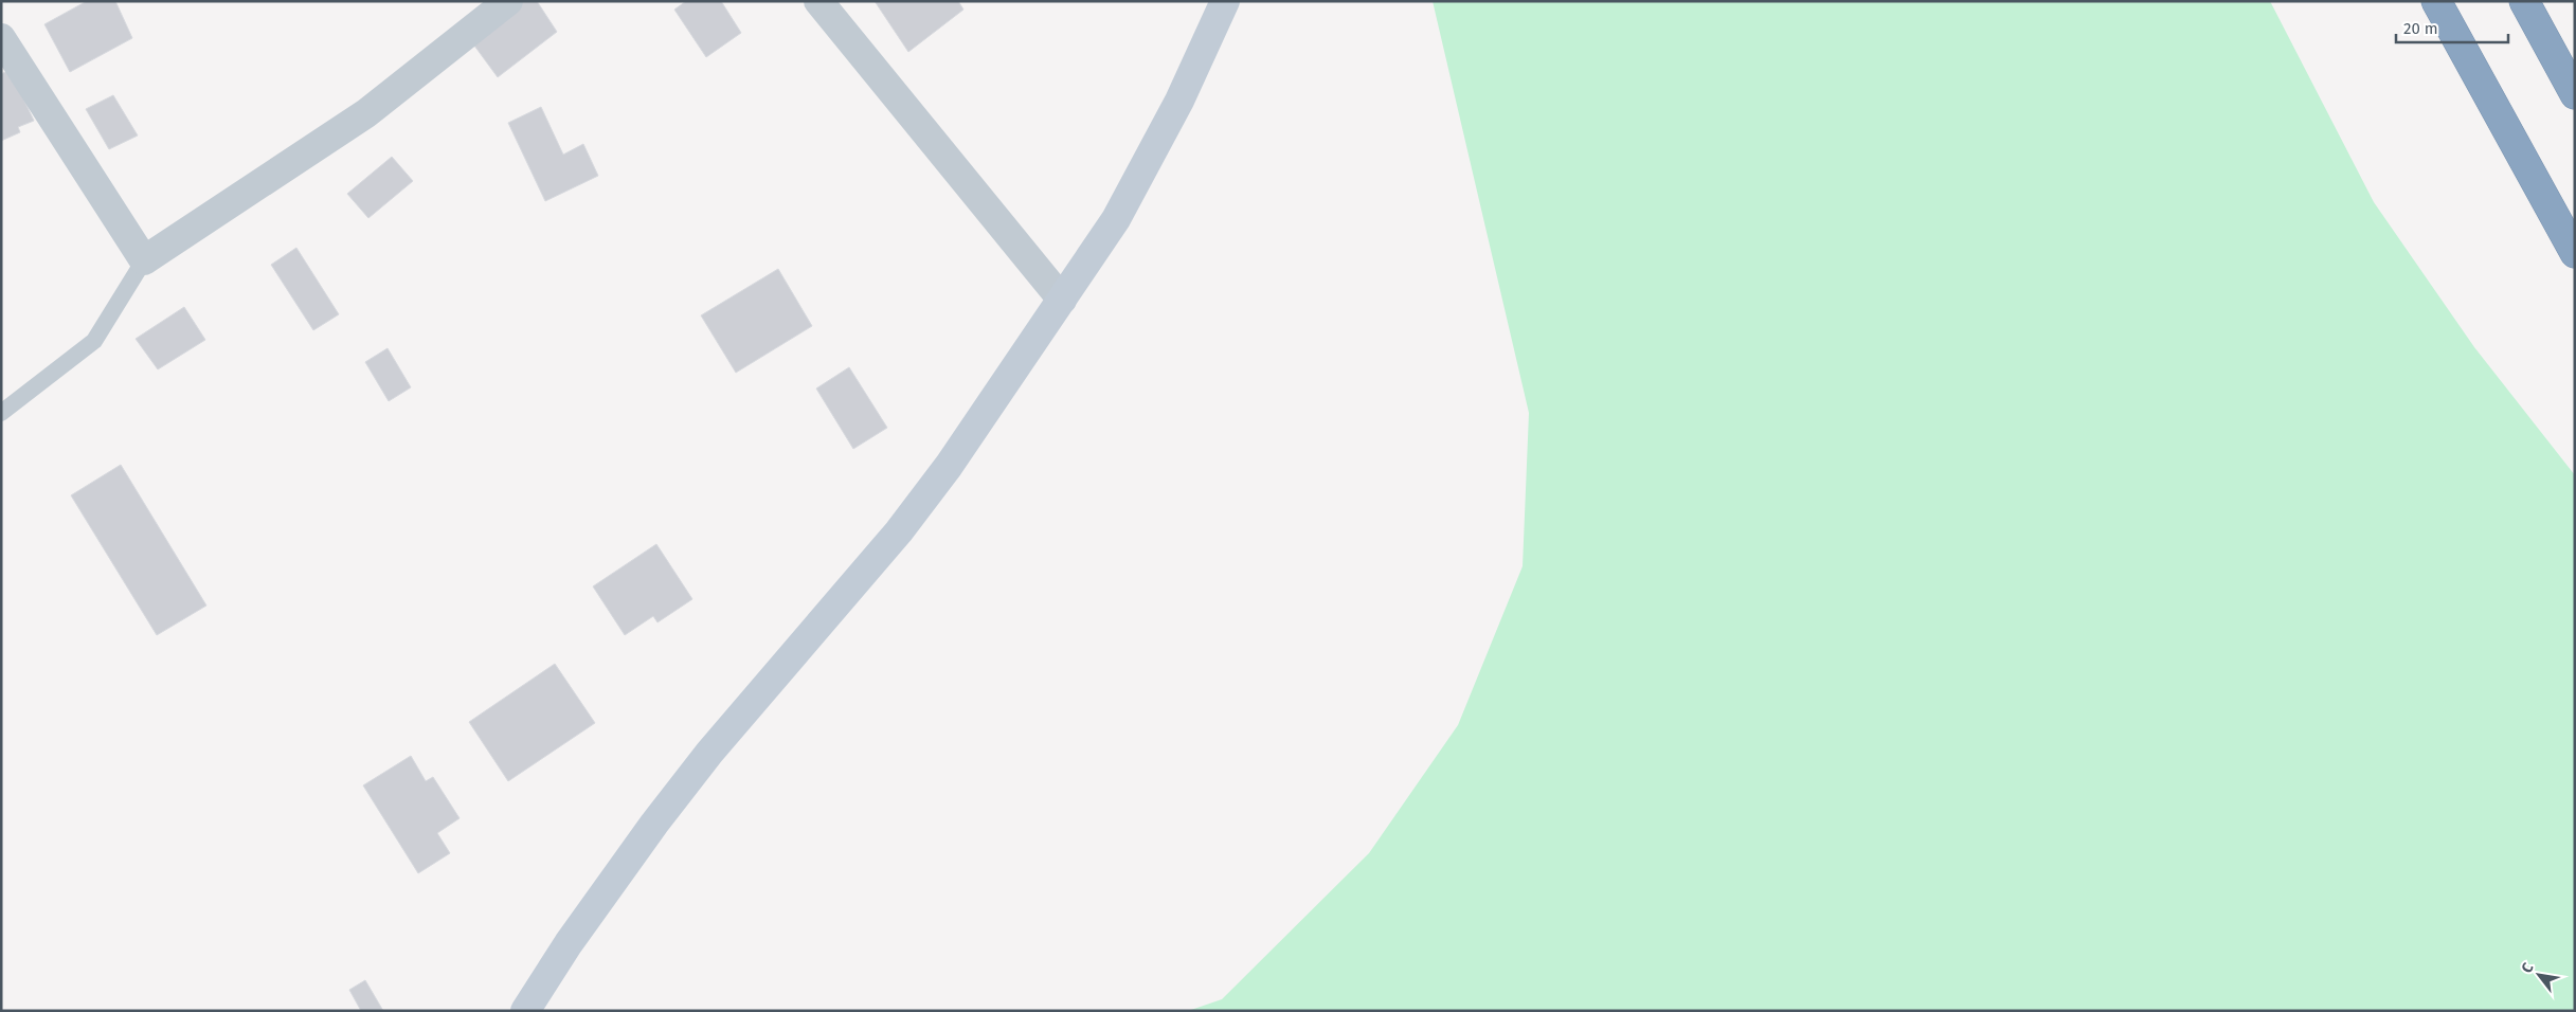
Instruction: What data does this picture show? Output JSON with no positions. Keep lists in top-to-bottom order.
{
  "scale_bar": "20 m",
  "north": "top left"
}
